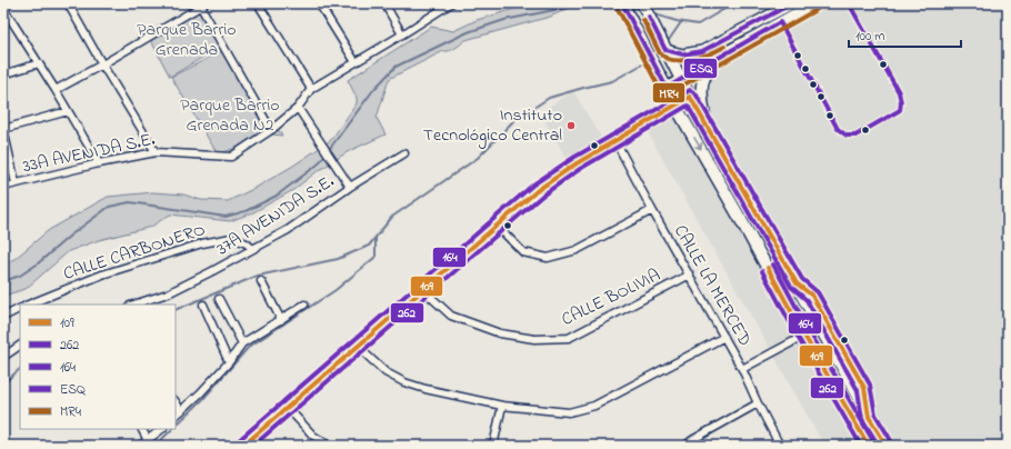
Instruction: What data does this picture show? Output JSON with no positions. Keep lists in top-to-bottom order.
{
  "streets": {
    "street": [
      "33A AVENIDA S.E.",
      "37A AVENIDA S.E.",
      "CALLE CARBONERO",
      "CALLE LA MERCED",
      "CALLE BOLIVIA"
    ]
  },
  "crossings": [
    ["33A AVENIDA S.E.", "37A AVENIDA S.E."],
    ["37A AVENIDA S.E.", "CALLE CARBONERO"],
    ["CALLE LA MERCED", "CALLE BOLIVIA"]
  ],
  "parks": ["Parque Barrio Grenada", "Parque Barrio Grenada N2"],
  "places": ["Instituto Tecnológico Central"],
  "lines": [
    "transit line ESQ",
    "transit line MR4",
    "transit line 164",
    "transit line 109",
    "transit line 262"
  ],
  "legend": [
    "109",
    "262",
    "164",
    "ESQ",
    "MR4"
  ],
  "scale_bar": "100 m"
}
